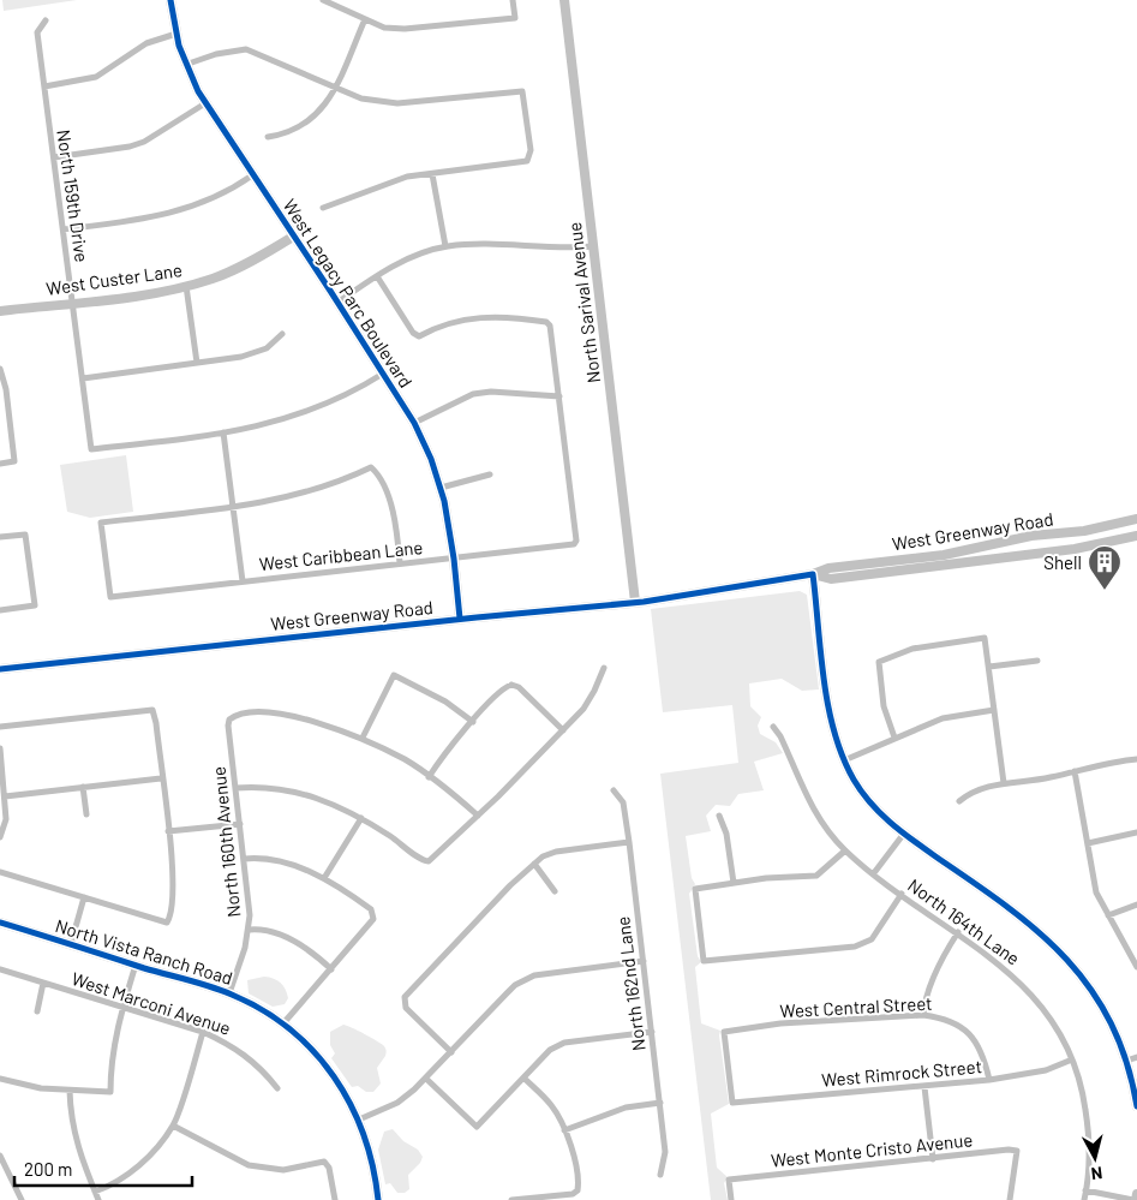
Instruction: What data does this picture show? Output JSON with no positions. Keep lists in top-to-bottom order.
{
  "streets": {
    "main road": [
      "West Custer Lane",
      "West Legacy Parc Boulevard",
      "North Sarival Avenue",
      "West Greenway Road",
      "North Vista Ranch Road"
    ],
    "street": [
      "North 159th Drive",
      "West Caribbean Lane",
      "North 160th Avenue",
      "North 164th Lane",
      "North 162nd Lane",
      "West Marconi Avenue",
      "West Central Street",
      "West Rimrock Street",
      "West Monte Cristo Avenue"
    ]
  },
  "crossings": [
    ["North 159th Drive", "West Custer Lane"],
    ["West Custer Lane", "West Legacy Parc Boulevard"],
    ["West Legacy Parc Boulevard", "West Greenway Road"],
    ["West Legacy Parc Boulevard", "West Caribbean Lane"],
    ["North Sarival Avenue", "West Greenway Road"],
    ["North 160th Avenue", "North Vista Ranch Road"],
    ["North 164th Lane", "West Rimrock Street"],
    ["West Central Street", "West Rimrock Street"]
  ],
  "places": {
    "building": ["Shell"]
  },
  "scale_bar": "200 m",
  "north": "bottom"
}
